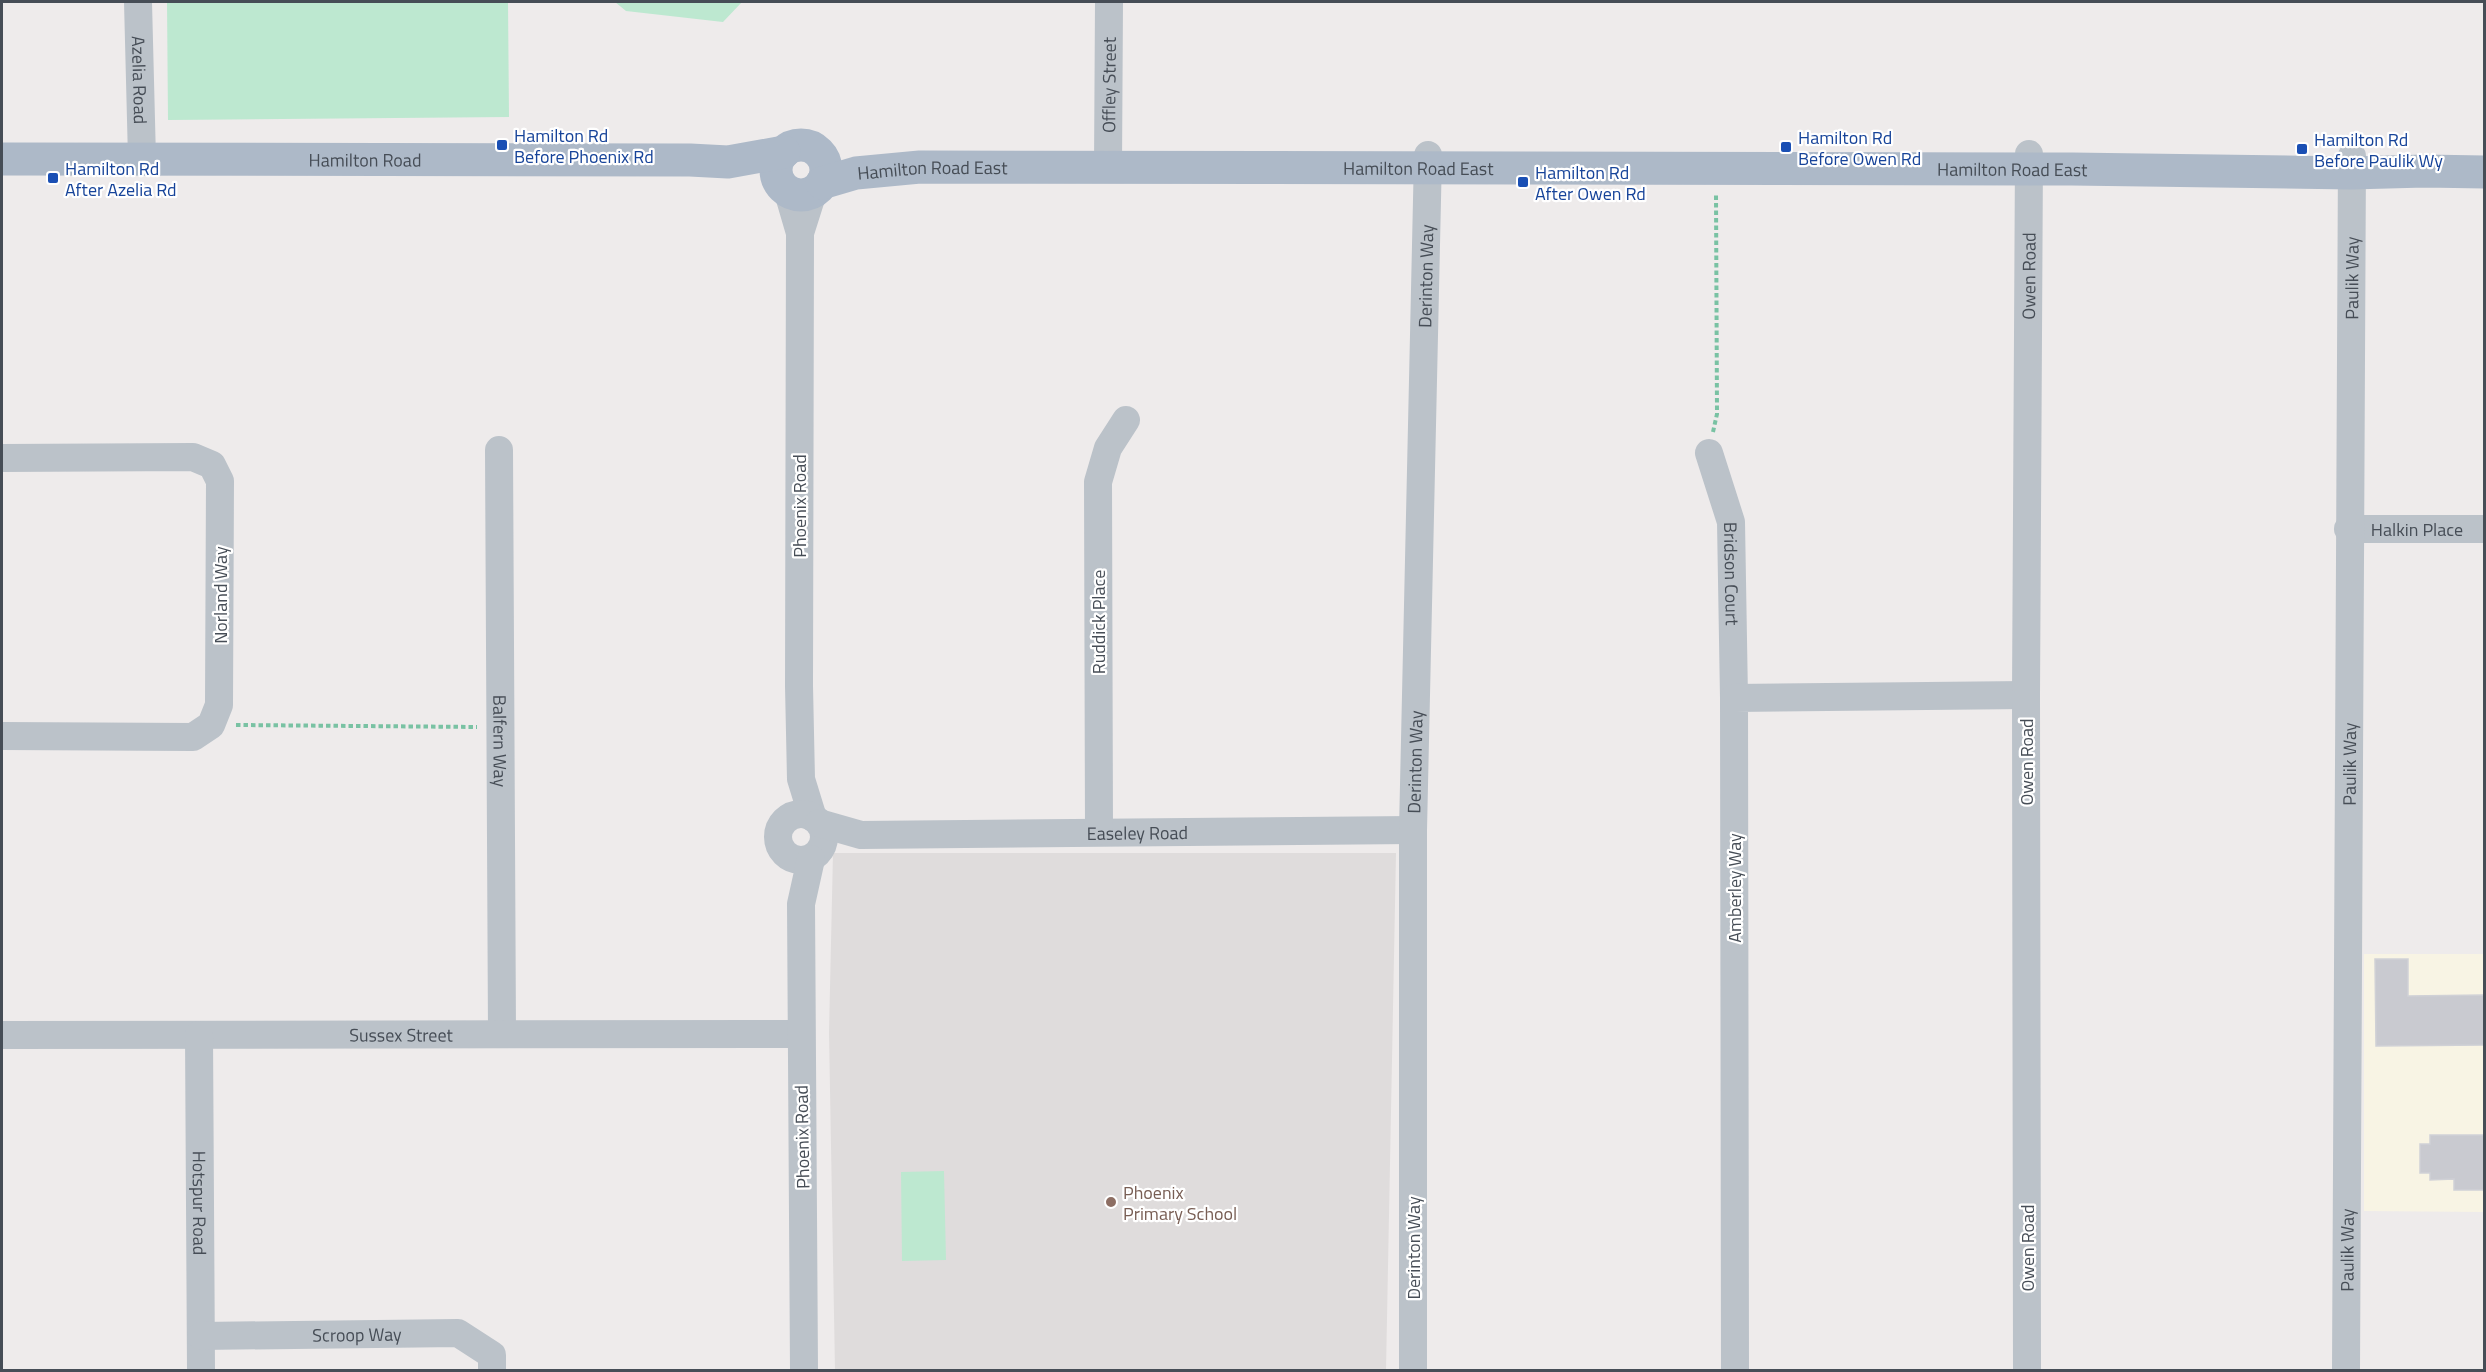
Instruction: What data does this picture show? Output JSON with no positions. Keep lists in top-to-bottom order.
{
  "streets": {
    "main road": ["Hamilton Road", "Hamilton Road East"],
    "street": [
      "Azelia Road",
      "Offley Street",
      "Owen Road",
      "Derinton Way",
      "Paulik Way",
      "Phoenix Road",
      "Halkin Place",
      "Bridson Court",
      "Norland Way",
      "Ruddick Place",
      "Balfern Way",
      "Easeley Road",
      "Amberley Way",
      "Sussex Street",
      "Hotspur Road",
      "Scroop Way"
    ]
  },
  "crossings": [
    ["Azelia Road", "Hamilton Road"],
    ["Offley Street", "Hamilton Road East"],
    ["Hamilton Road", "Hamilton Road East"],
    ["Hamilton Road", "Phoenix Road"],
    ["Hamilton Road East", "Owen Road"],
    ["Hamilton Road East", "Derinton Way"],
    ["Hamilton Road East", "Paulik Way"],
    ["Hamilton Road East", "Phoenix Road"],
    ["Derinton Way", "Easeley Road"],
    ["Paulik Way", "Halkin Place"],
    ["Phoenix Road", "Easeley Road"],
    ["Phoenix Road", "Sussex Street"],
    ["Bridson Court", "Amberley Way"],
    ["Ruddick Place", "Easeley Road"],
    ["Balfern Way", "Sussex Street"],
    ["Sussex Street", "Hotspur Road"],
    ["Hotspur Road", "Scroop Way"]
  ],
  "places": {
    "transit": [
      "Hamilton Rd Before Phoenix Rd",
      "Hamilton Rd Before Owen Rd",
      "Hamilton Rd Before Paulik Wy",
      "Hamilton Rd After Azelia Rd",
      "Hamilton Rd After Owen Rd"
    ],
    "other": ["Phoenix Primary School"]
  }
}
